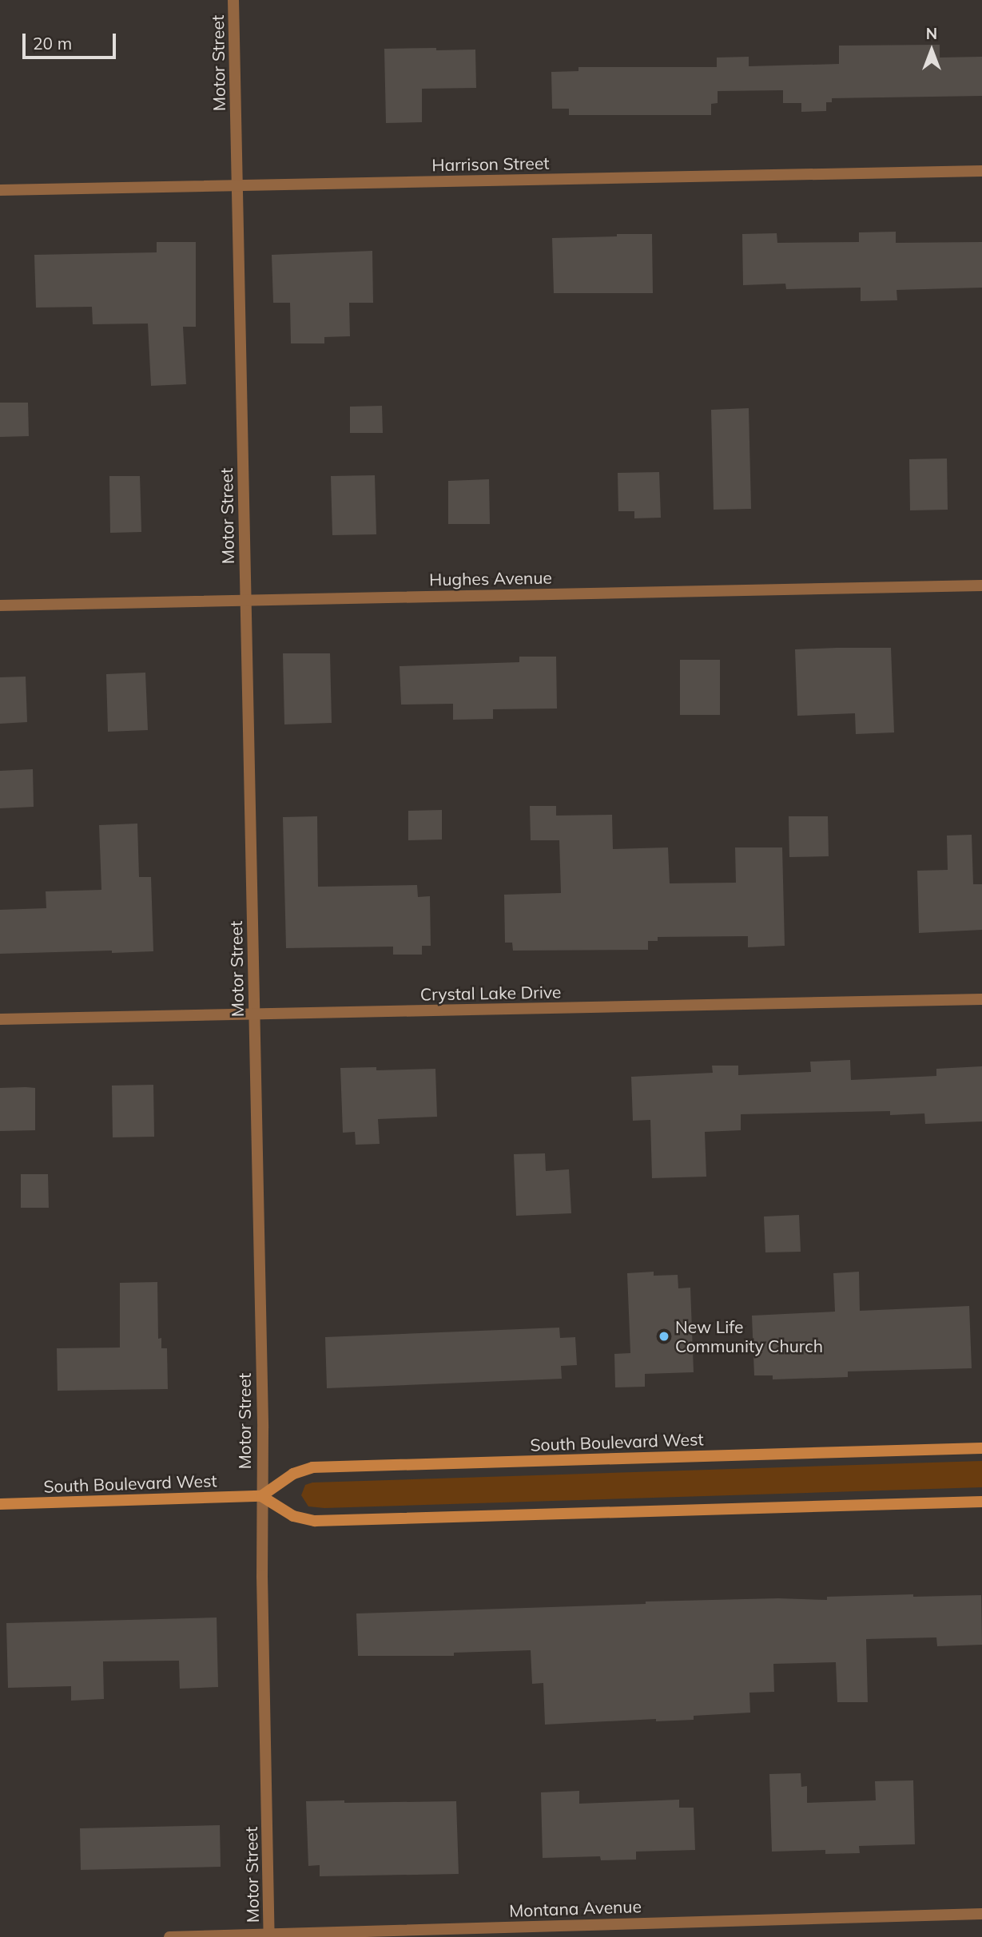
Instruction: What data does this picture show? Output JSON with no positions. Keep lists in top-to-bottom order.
{
  "streets": {
    "street": [
      "Motor Street",
      "Harrison Street",
      "Hughes Avenue",
      "Crystal Lake Drive",
      "South Boulevard West",
      "Montana Avenue"
    ]
  },
  "crossings": [
    ["Motor Street", "Harrison Street"],
    ["Motor Street", "Hughes Avenue"],
    ["Motor Street", "Crystal Lake Drive"],
    ["Motor Street", "South Boulevard West"],
    ["Motor Street", "Montana Avenue"]
  ],
  "places": ["New Life Community Church"],
  "scale_bar": "20 m",
  "north": "top"
}
